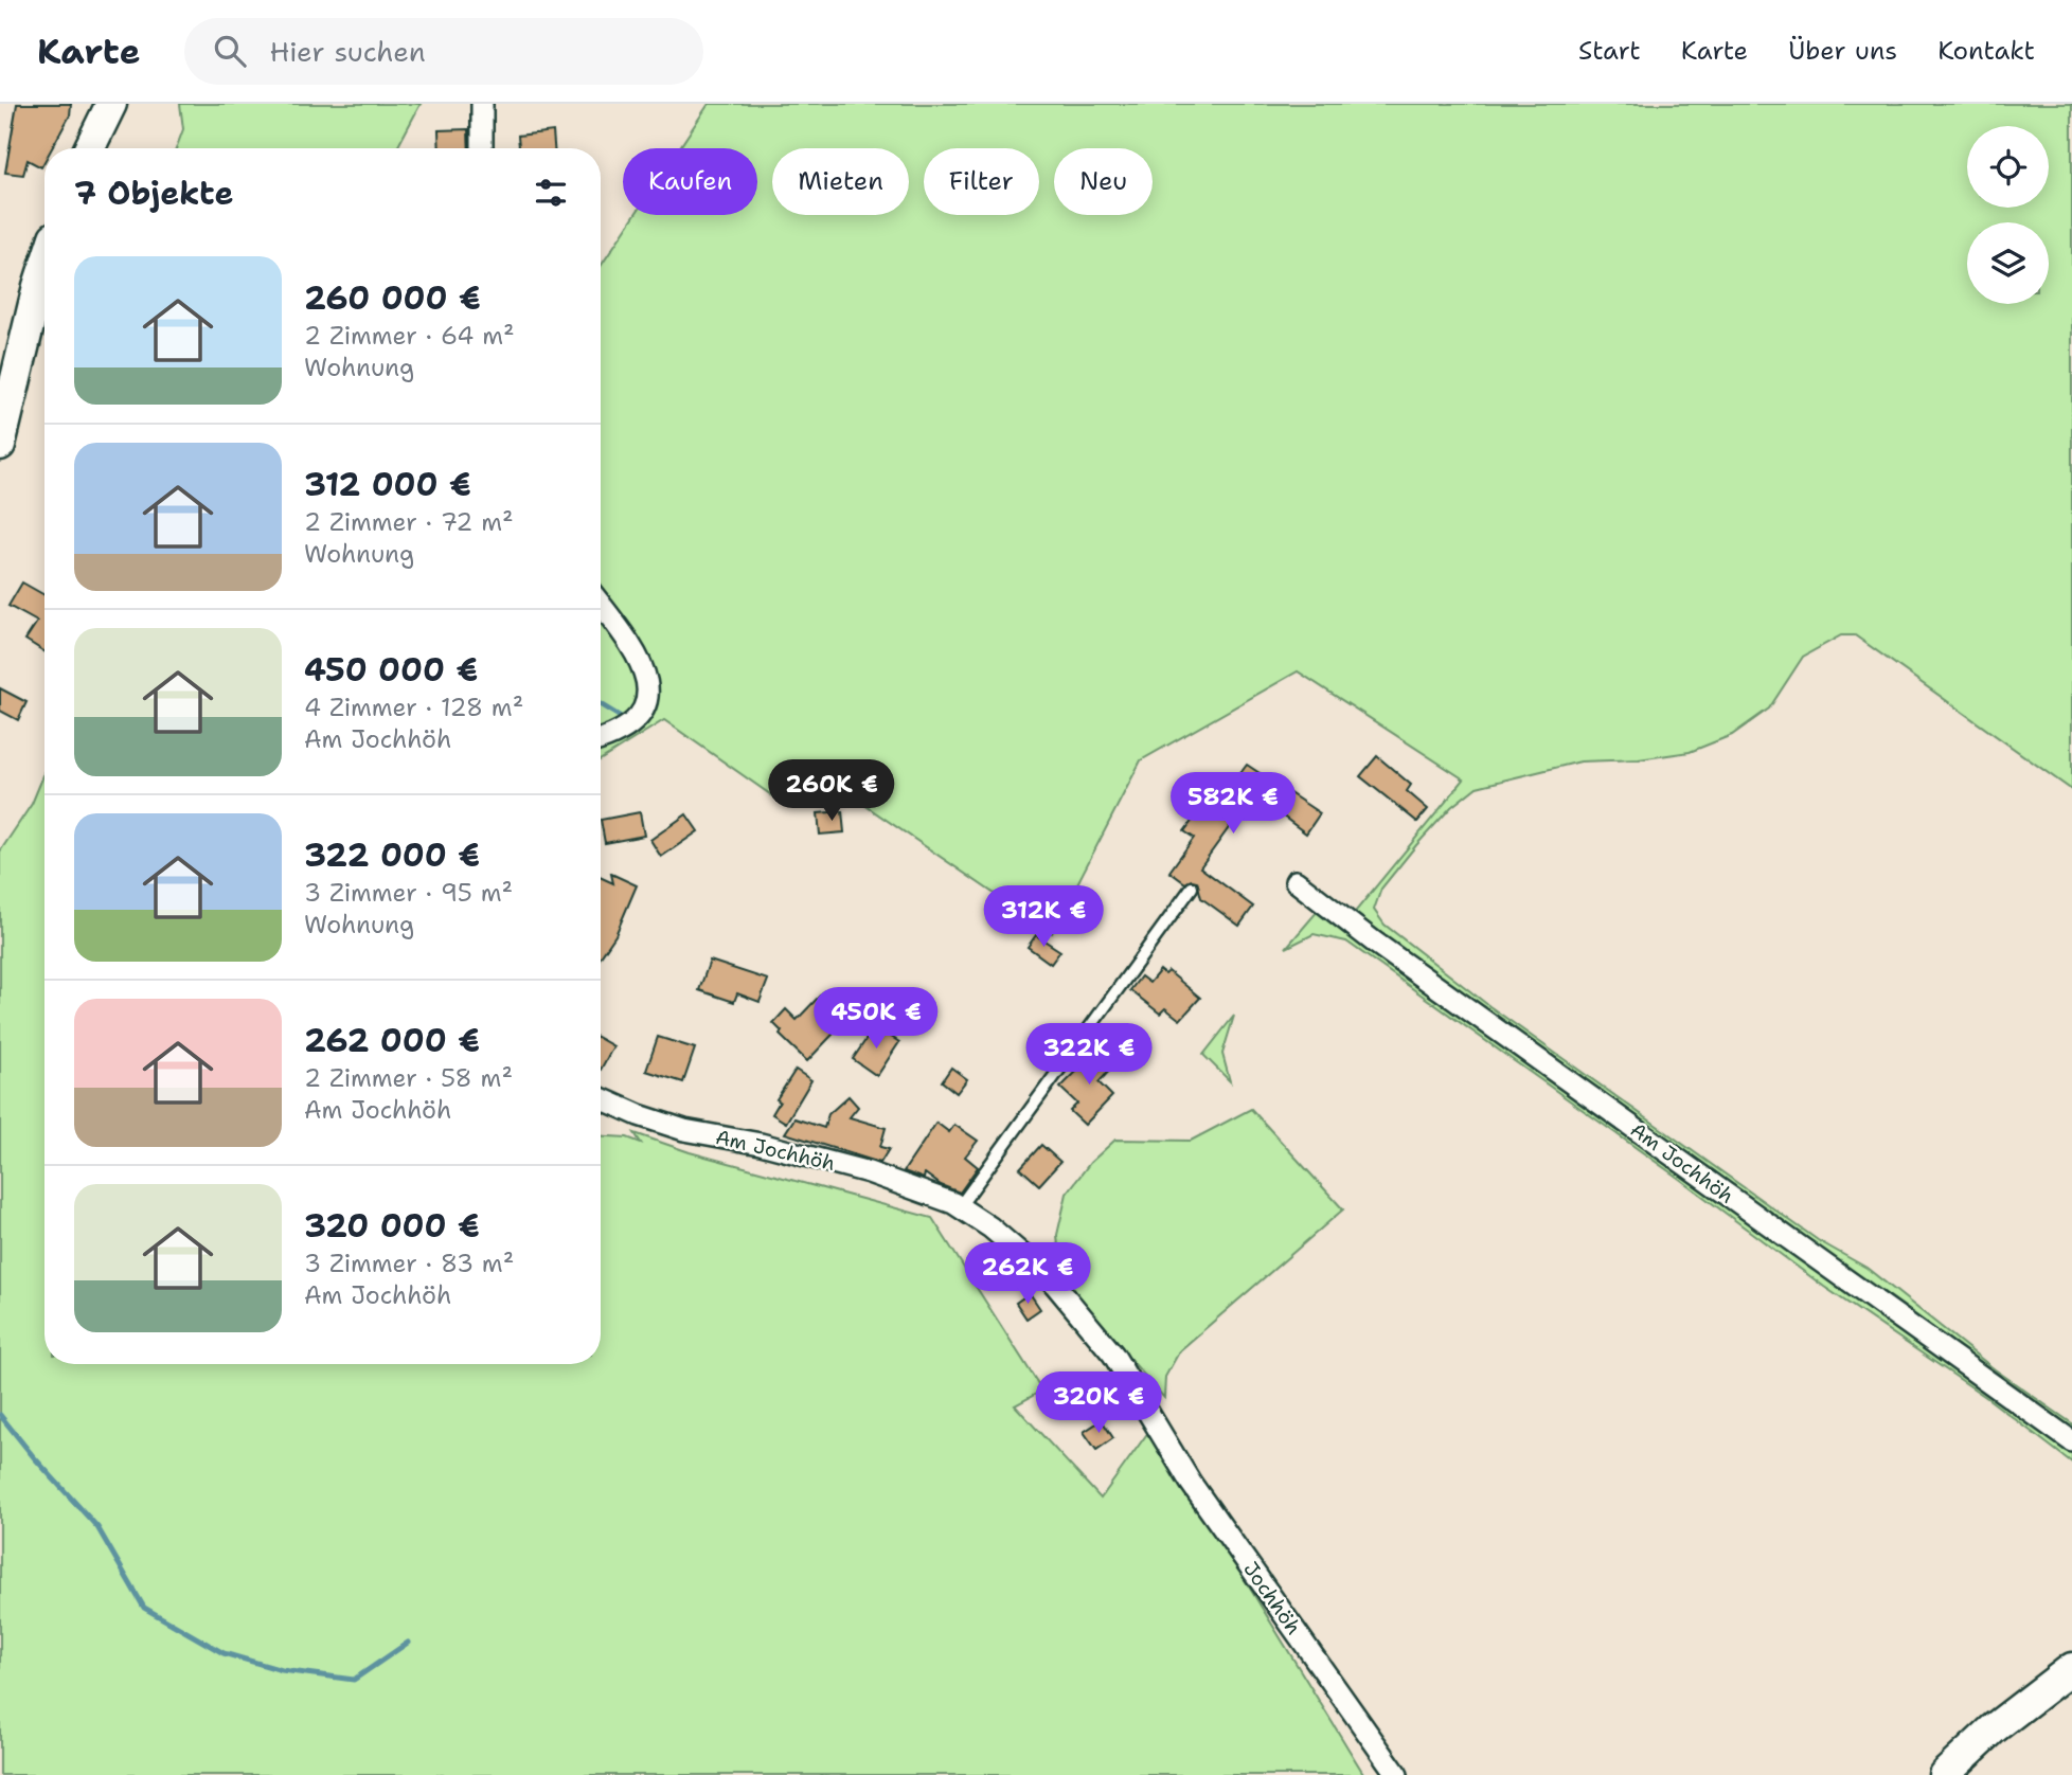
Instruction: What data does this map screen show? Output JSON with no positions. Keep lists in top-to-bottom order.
{
  "streets": {
    "street": ["Am Jochhöh", "Jochhöh"]
  },
  "crossings": [
    ["Am Jochhöh", "Jochhöh"]
  ],
  "page": {
    "header": "Karte",
    "search": "Hier suchen",
    "nav": [
      "Start",
      "Karte",
      "Über uns",
      "Kontakt"
    ],
    "chip": [
      "Kaufen",
      "Mieten",
      "Filter",
      "Neu"
    ],
    "heading": "7 Objekte",
    "list": [
      {
        "name": "260 000 €",
        "note": "2 Zimmer · 64 m² · Wohnung"
      },
      {
        "name": "312 000 €",
        "note": "2 Zimmer · 72 m² · Wohnung"
      },
      {
        "name": "450 000 €",
        "note": "4 Zimmer · 128 m² · Am Jochhöh"
      },
      {
        "name": "322 000 €",
        "note": "3 Zimmer · 95 m² · Wohnung"
      },
      {
        "name": "262 000 €",
        "note": "2 Zimmer · 58 m² · Am Jochhöh"
      },
      {
        "name": "320 000 €",
        "note": "3 Zimmer · 83 m² · Am Jochhöh"
      }
    ],
    "price": [
      "260K €",
      "582K €",
      "312K €",
      "450K €",
      "322K €",
      "262K €",
      "320K €"
    ]
  }
}
